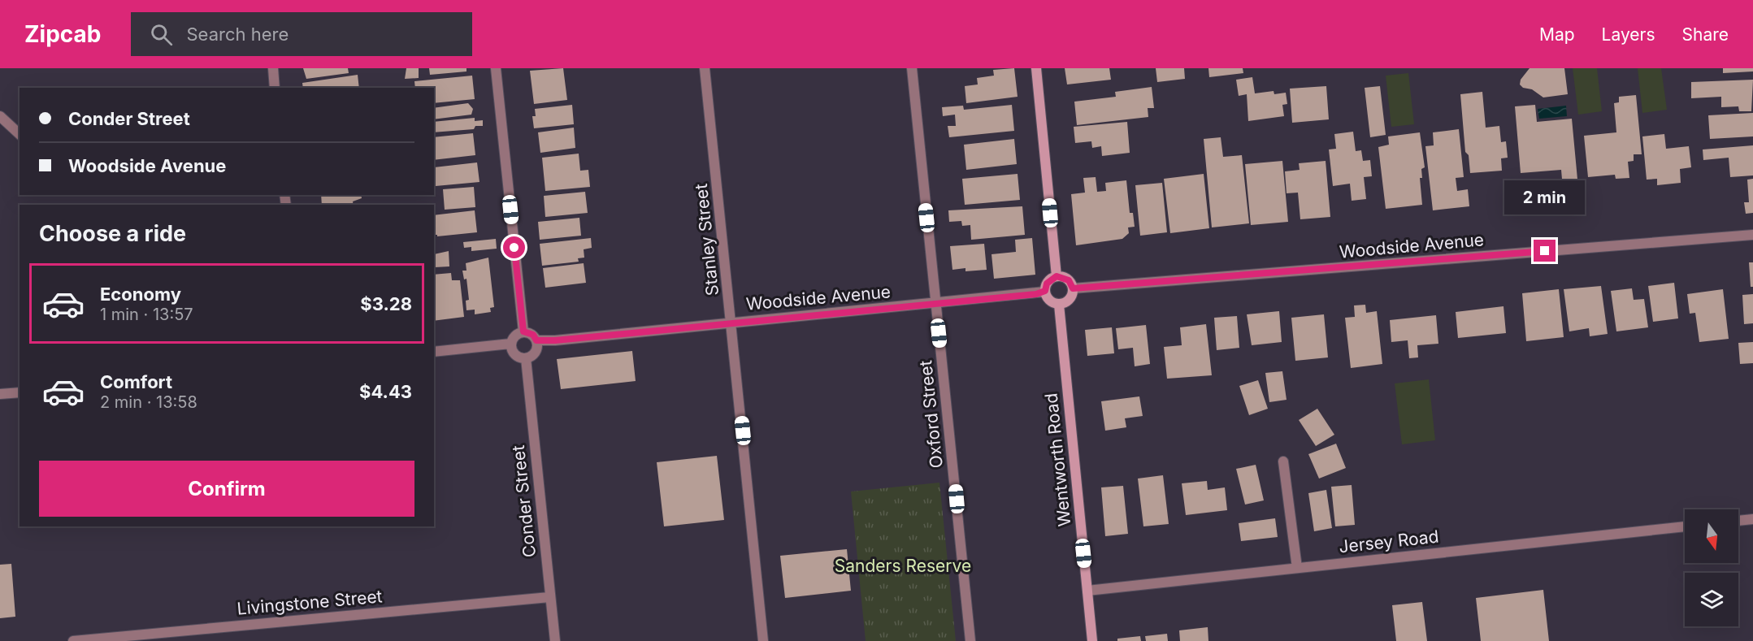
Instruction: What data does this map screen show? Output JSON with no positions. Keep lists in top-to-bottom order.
{
  "streets": {
    "street": [
      "Stanley Street",
      "Woodside Avenue",
      "Oxford Street",
      "Wentworth Road",
      "Conder Street",
      "Jersey Road",
      "Livingstone Street"
    ]
  },
  "crossings": [
    ["Stanley Street", "Woodside Avenue"],
    ["Woodside Avenue", "Oxford Street"],
    ["Woodside Avenue", "Wentworth Road"],
    ["Woodside Avenue", "Conder Street"],
    ["Wentworth Road", "Jersey Road"],
    ["Conder Street", "Livingstone Street"]
  ],
  "parks": ["Sanders Reserve"],
  "north": "bottom",
  "page": {
    "header": "Zipcab",
    "search": "Search here",
    "nav": ["Map", "Layers", "Share"],
    "banner": ["Conder Street", "Woodside Avenue"],
    "bubble": "2 min",
    "heading": "Choose a ride",
    "list": [
      {
        "name": "Economy",
        "note": "1 min · 13:57",
        "value": "$3.28"
      },
      {
        "name": "Comfort",
        "note": "2 min · 13:58",
        "value": "$4.43"
      }
    ],
    "buttons": "Confirm"
  }
}
